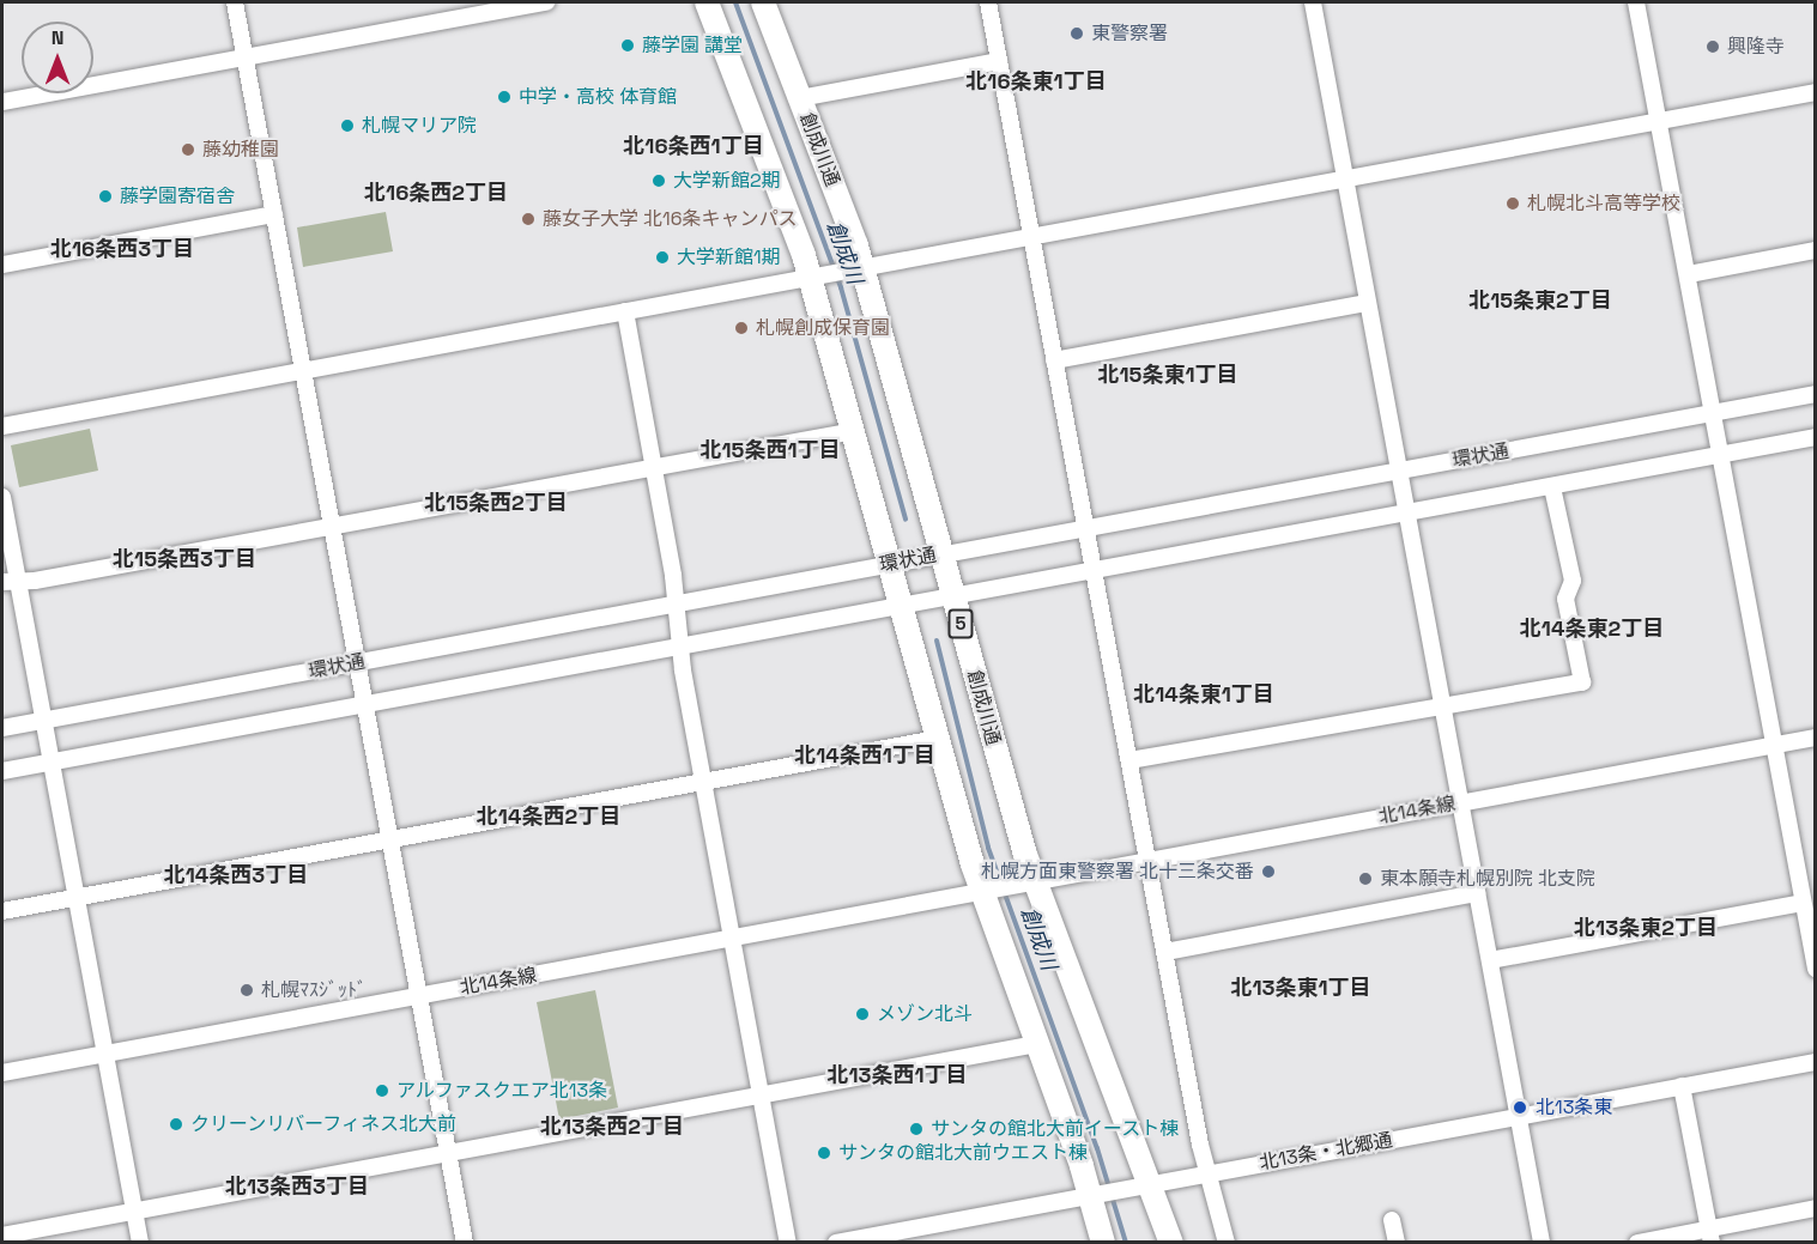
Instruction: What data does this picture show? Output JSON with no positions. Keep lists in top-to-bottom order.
{
  "streets": {
    "highway": ["創成川通", "5"],
    "street": ["環状通", "北14条線", "北13条・北郷通"]
  },
  "crossings": [
    ["創成川通", "環状通"],
    ["創成川通", "北14条線"],
    ["創成川通", "北13条・北郷通"]
  ],
  "districts": [
    "北16条東1丁目",
    "北16条西1丁目",
    "北16条西2丁目",
    "北16条西3丁目",
    "北15条東2丁目",
    "北15条東1丁目",
    "北15条西1丁目",
    "北15条西2丁目",
    "北15条西3丁目",
    "北14条東2丁目",
    "北14条東1丁目",
    "北14条西1丁目",
    "北14条西2丁目",
    "北14条西3丁目",
    "北13条東2丁目",
    "北13条東1丁目",
    "北13条西1丁目",
    "北13条西2丁目",
    "北13条西3丁目"
  ],
  "water": ["創成川"],
  "places": [
    "東警察署",
    "藤学園 講堂",
    "興隆寺",
    "中学・高校 体育館",
    "札幌マリア院",
    "藤幼稚園",
    "大学新館2期",
    "藤学園寄宿舎",
    "札幌北斗高等学校",
    "藤女子大学 北16条キャンパス",
    "大学新館1期",
    "札幌創成保育園",
    "札幌方面東警察署 北十三条交番",
    "東本願寺札幌別院 北支院",
    "札幌ﾏｽｼﾞｯﾄﾞ",
    "メゾン北斗",
    "アルファスクエア北13条",
    "北13条東",
    "クリーンリバーフィネス北大前",
    "サンタの館北大前イースト棟",
    "サンタの館北大前ウエスト棟"
  ],
  "north": "top"
}
